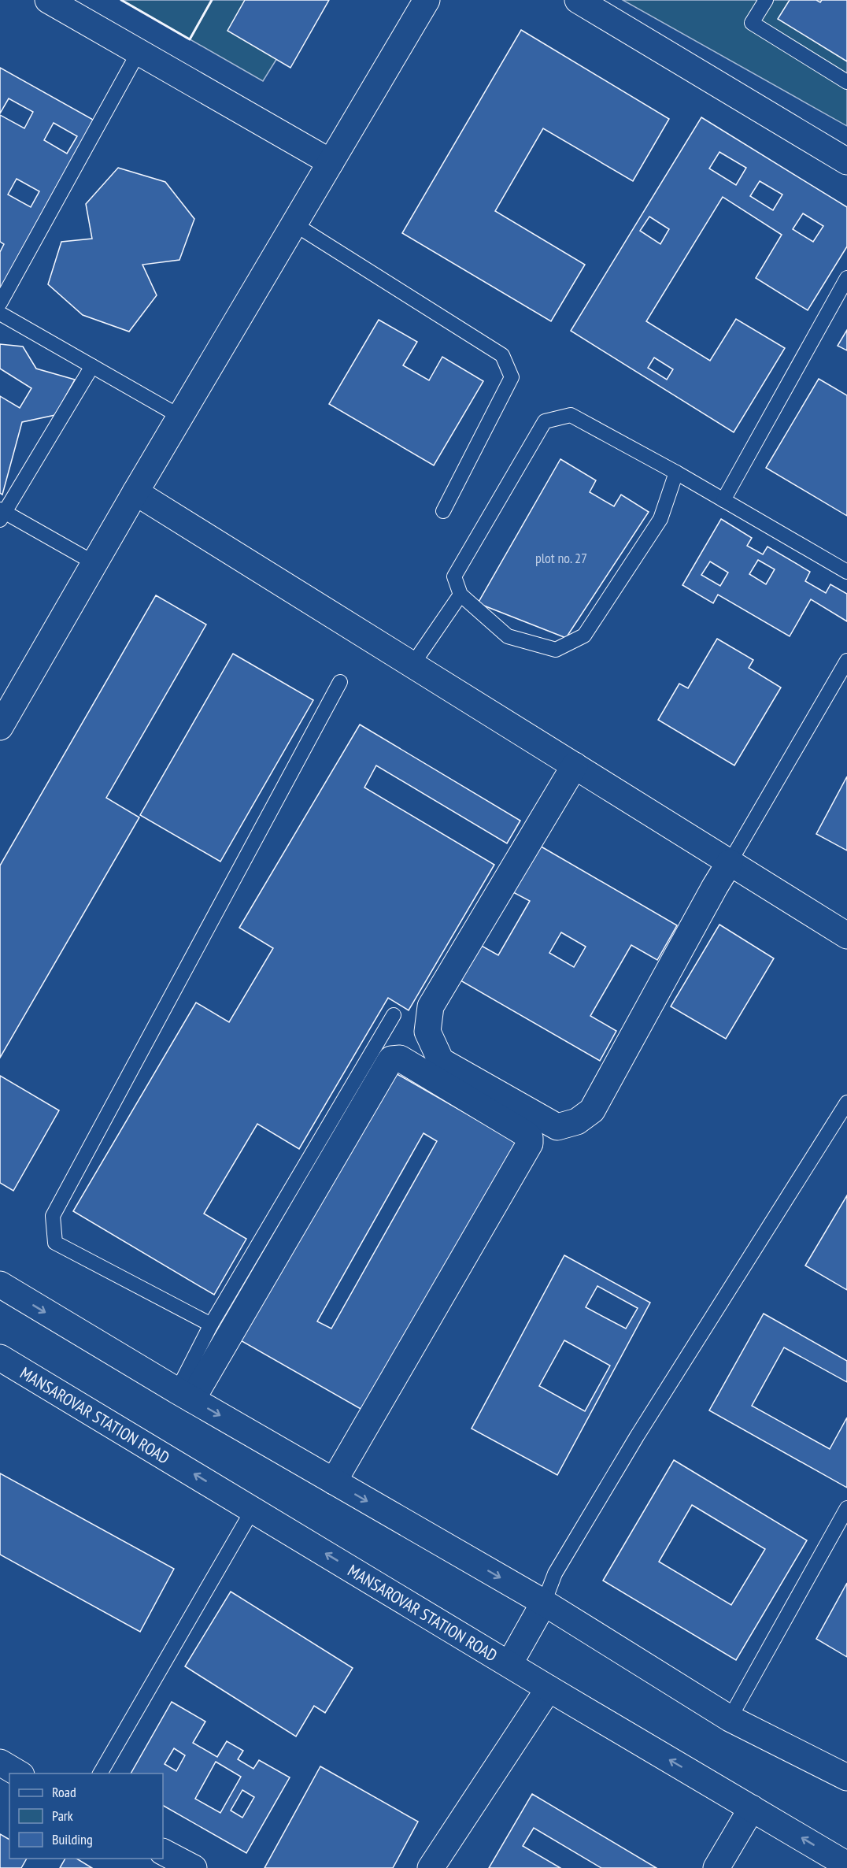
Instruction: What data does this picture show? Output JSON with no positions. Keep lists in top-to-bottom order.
{
  "streets": {
    "street": ["MANSAROVAR STATION ROAD"]
  },
  "house_numbers": ["plot no. 27"],
  "legend": ["Road", "Park", "Building"]
}
